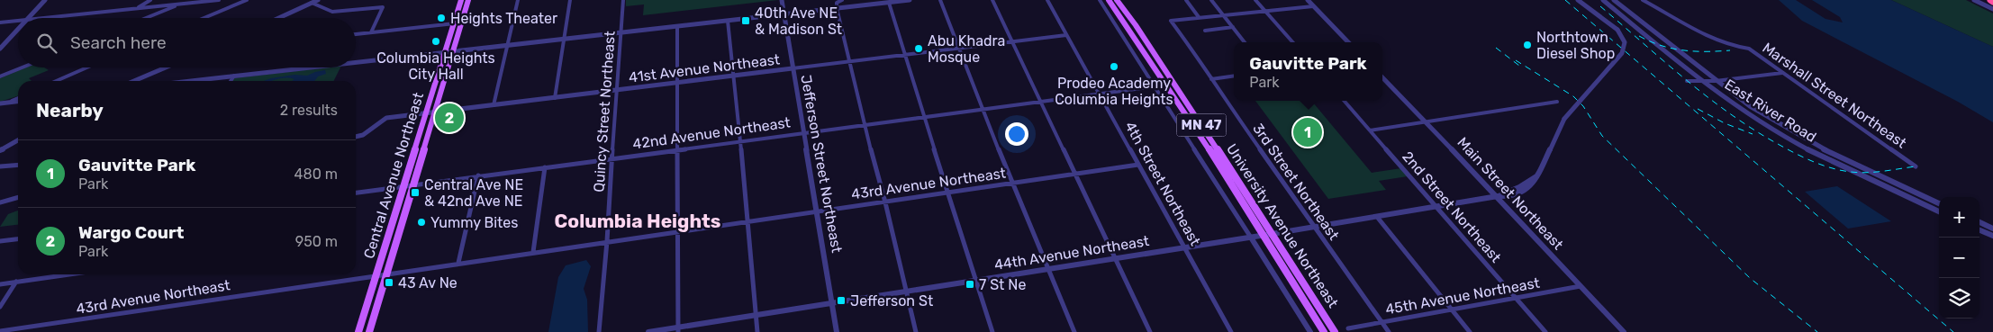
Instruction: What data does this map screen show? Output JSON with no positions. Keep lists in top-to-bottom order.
{
  "streets": {
    "main road": ["MN 47", "Central Avenue Northeast", "University Avenue Northeast"],
    "street": [
      "41st Avenue Northeast",
      "Marshall Street Northeast",
      "East River Road",
      "Quincy Street Northeast",
      "42nd Avenue Northeast",
      "Jefferson Street Northeast",
      "3rd Street Northeast",
      "43rd Avenue Northeast",
      "4th Street Northeast",
      "Main Street Northeast",
      "2nd Street Northeast",
      "44th Avenue Northeast",
      "45th Avenue Northeast"
    ]
  },
  "crossings": [
    ["41st Avenue Northeast", "Quincy Street Northeast"],
    ["41st Avenue Northeast", "Jefferson Street Northeast"],
    ["41st Avenue Northeast", "Central Avenue Northeast"],
    ["41st Avenue Northeast", "4th Street Northeast"],
    ["Quincy Street Northeast", "42nd Avenue Northeast"],
    ["Quincy Street Northeast", "43rd Avenue Northeast"],
    ["42nd Avenue Northeast", "Jefferson Street Northeast"],
    ["42nd Avenue Northeast", "Central Avenue Northeast"],
    ["42nd Avenue Northeast", "4th Street Northeast"],
    ["Jefferson Street Northeast", "43rd Avenue Northeast"],
    ["Jefferson Street Northeast", "44th Avenue Northeast"],
    ["Central Avenue Northeast", "43rd Avenue Northeast"],
    ["3rd Street Northeast", "44th Avenue Northeast"],
    ["3rd Street Northeast", "45th Avenue Northeast"],
    ["43rd Avenue Northeast", "4th Street Northeast"],
    ["4th Street Northeast", "44th Avenue Northeast"],
    ["Main Street Northeast", "44th Avenue Northeast"],
    ["Main Street Northeast", "45th Avenue Northeast"],
    ["2nd Street Northeast", "44th Avenue Northeast"],
    ["2nd Street Northeast", "45th Avenue Northeast"],
    ["University Avenue Northeast", "44th Avenue Northeast"]
  ],
  "districts": ["Columbia Heights"],
  "places": {
    "other": [
      "Heights Theater",
      "Columbia Heights City Hall",
      "Northtown Diesel Shop",
      "Abu Khadra Mosque",
      "Prodeo Academy Columbia Heights",
      "Yummy Bites"
    ],
    "transit": [
      "40th Ave NE & Madison St",
      "Central Ave NE & 42nd Ave NE",
      "43 Av Ne",
      "7 St Ne",
      "Jefferson St"
    ]
  },
  "page": {
    "search": "Search here",
    "popup": ["Gauvitte Park", "Park"],
    "heading": ["Nearby", "2 results"],
    "pins": ["2", "1"],
    "list": [
      {
        "mark": "1",
        "name": "Gauvitte Park",
        "note": "Park",
        "value": "480 m"
      },
      {
        "mark": "2",
        "name": "Wargo Court",
        "note": "Park",
        "value": "950 m"
      }
    ],
    "map_buttons": ["+", "−"]
  }
}
